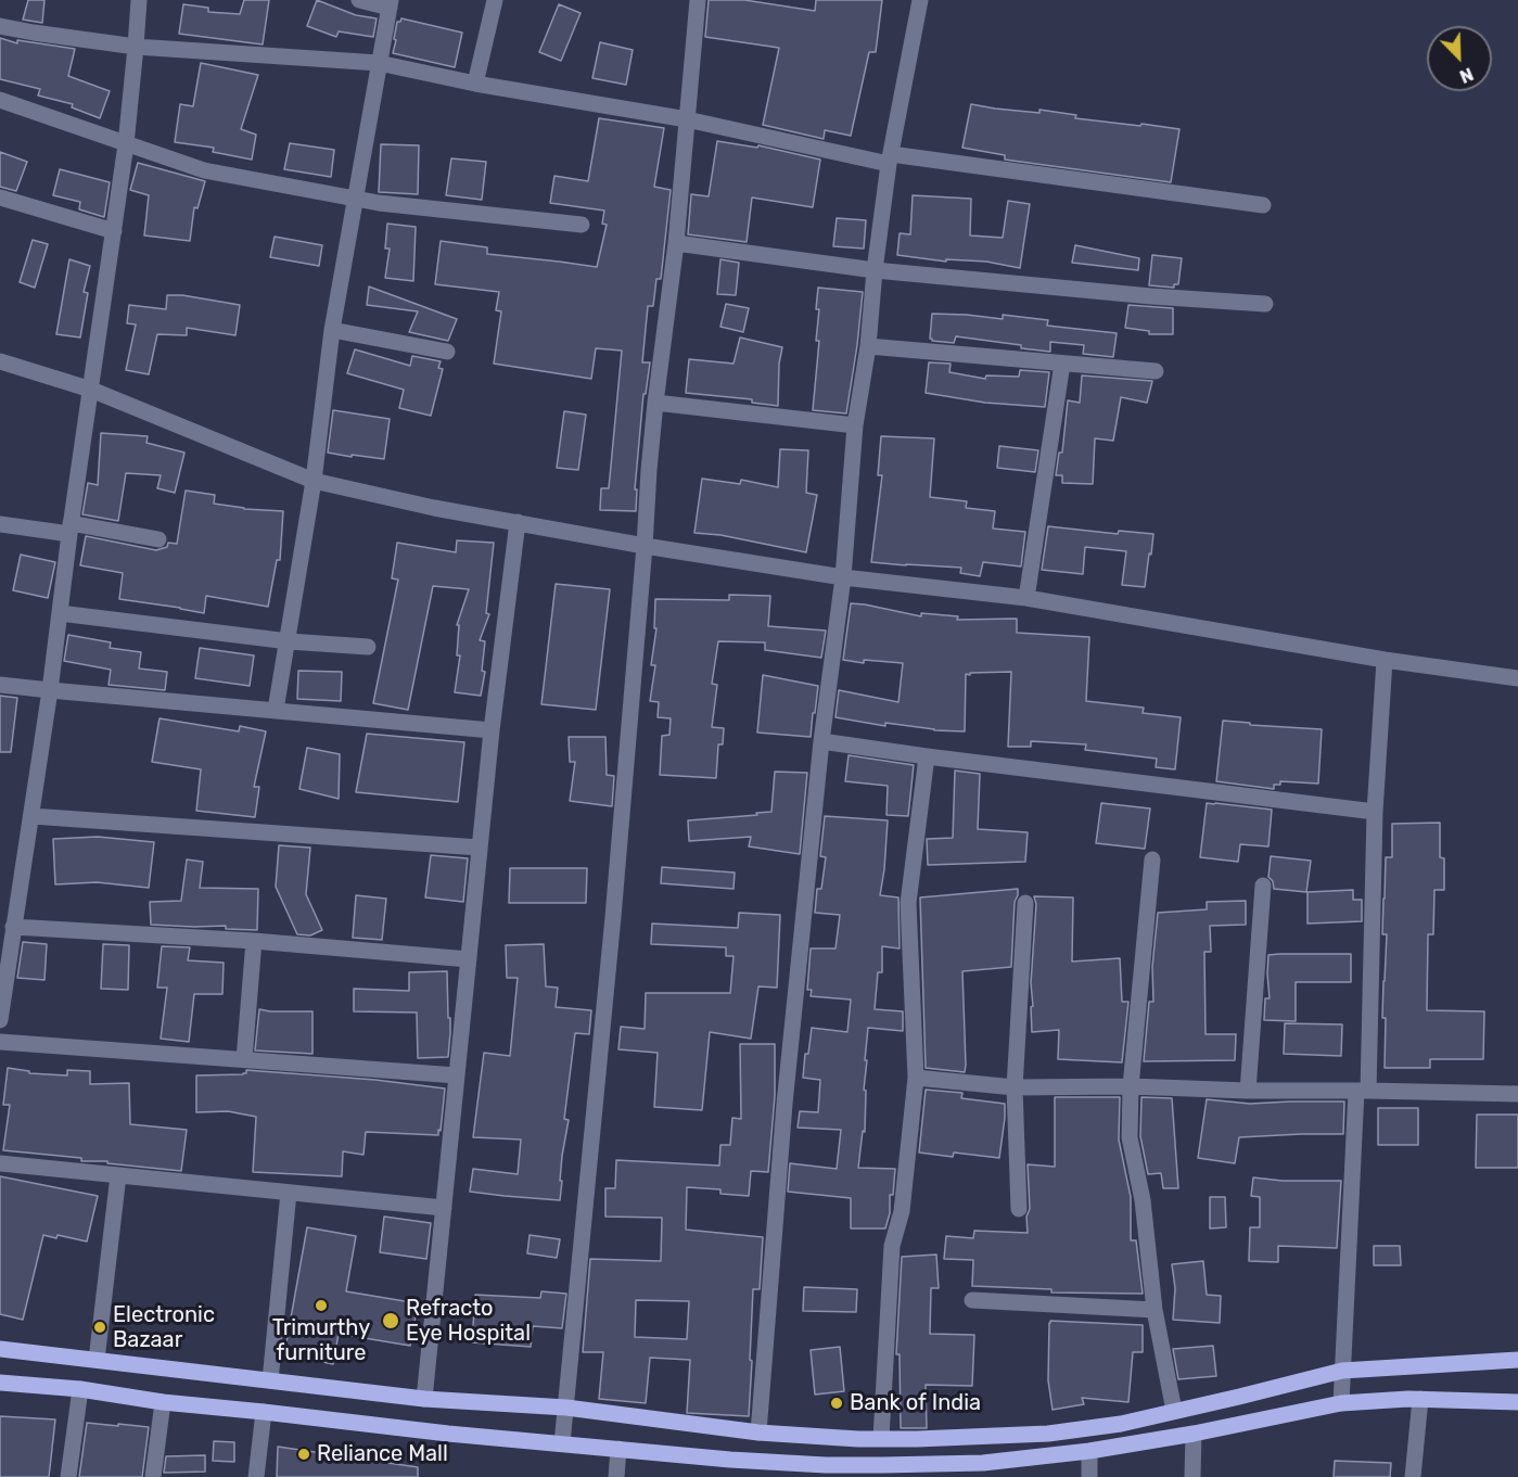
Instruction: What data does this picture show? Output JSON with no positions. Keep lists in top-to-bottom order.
{
  "places": [
    "Trimurthy furniture",
    "Refracto Eye Hospital",
    "Electronic Bazaar",
    "Bank of India",
    "Reliance Mall"
  ],
  "north": "bottom right"
}
